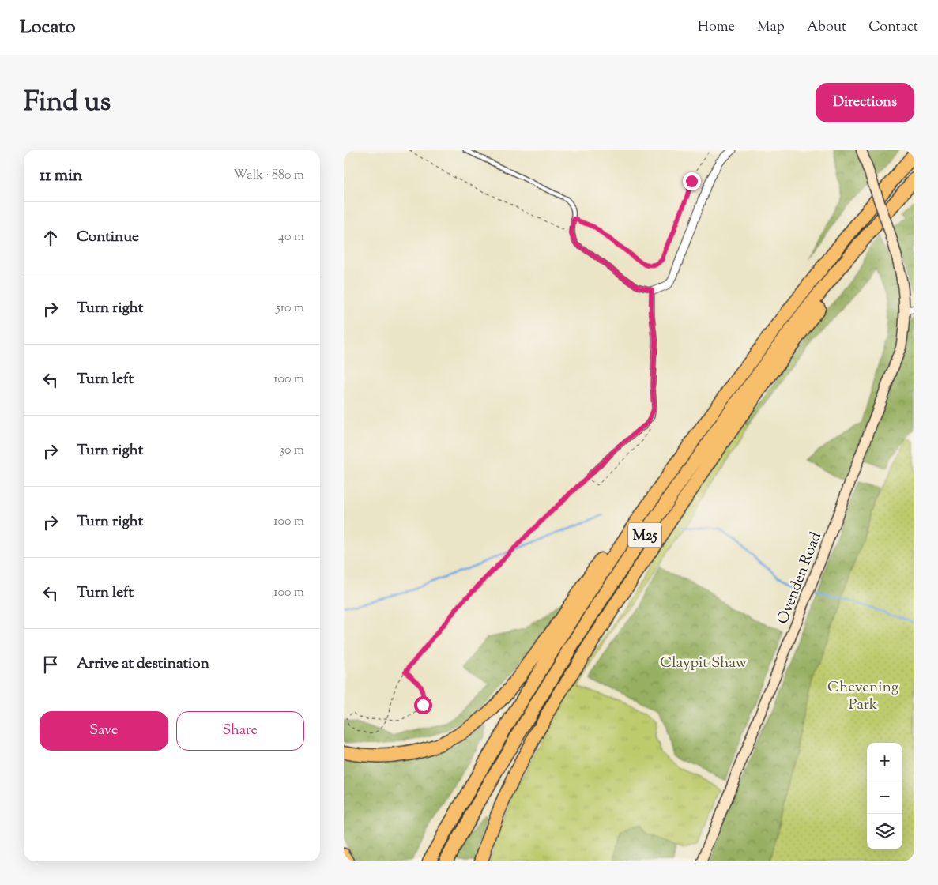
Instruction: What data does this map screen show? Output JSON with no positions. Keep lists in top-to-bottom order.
{
  "streets": {
    "highway": ["M25"],
    "main road": ["Ovenden Road"]
  },
  "parks": ["Claypit Shaw", "Chevening Park"],
  "page": {
    "header": "Locato",
    "nav": [
      "Home",
      "Map",
      "About",
      "Contact"
    ],
    "title": "Find us",
    "buttons": [
      "Directions",
      ["Save", "Share"]
    ],
    "heading": ["11 min", "Walk · 880 m"],
    "list": [
      ["Continue", "40 m"],
      ["Turn right", "510 m"],
      ["Turn left", "100 m"],
      ["Turn right", "30 m"],
      ["Turn right", "100 m"],
      ["Turn left", "100 m"],
      "Arrive at destination"
    ],
    "map_buttons": ["+", "−"]
  }
}
